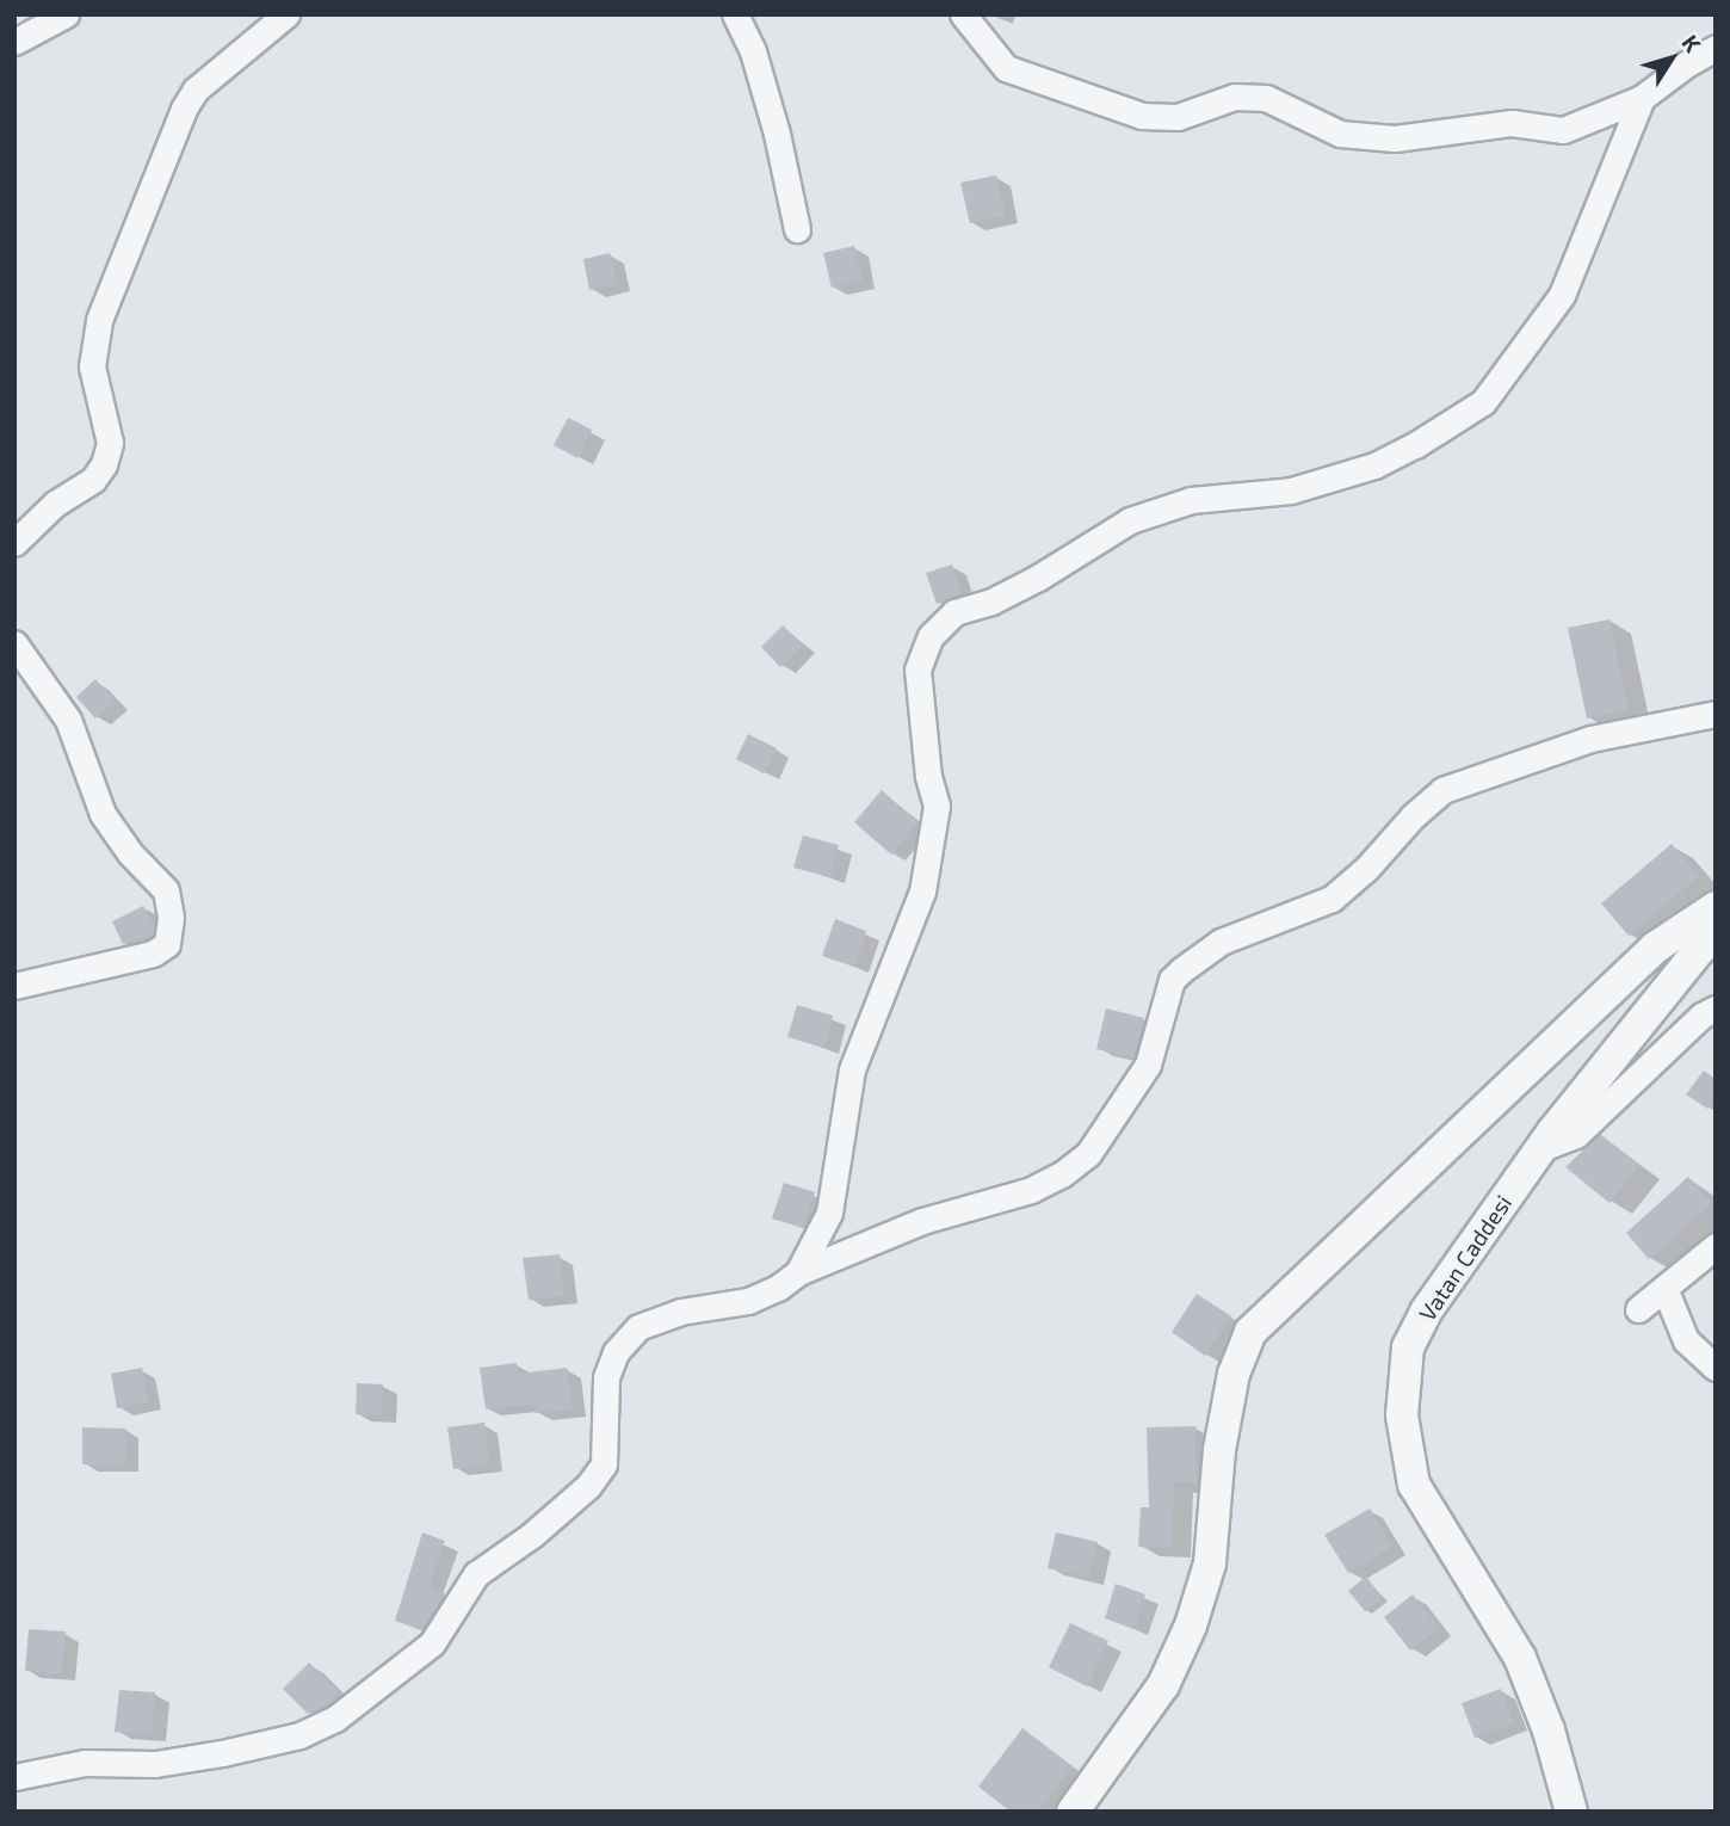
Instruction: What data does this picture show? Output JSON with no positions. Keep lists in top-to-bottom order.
{
  "streets": {
    "street": ["Vatan Caddesi"]
  },
  "north": "top right"
}
